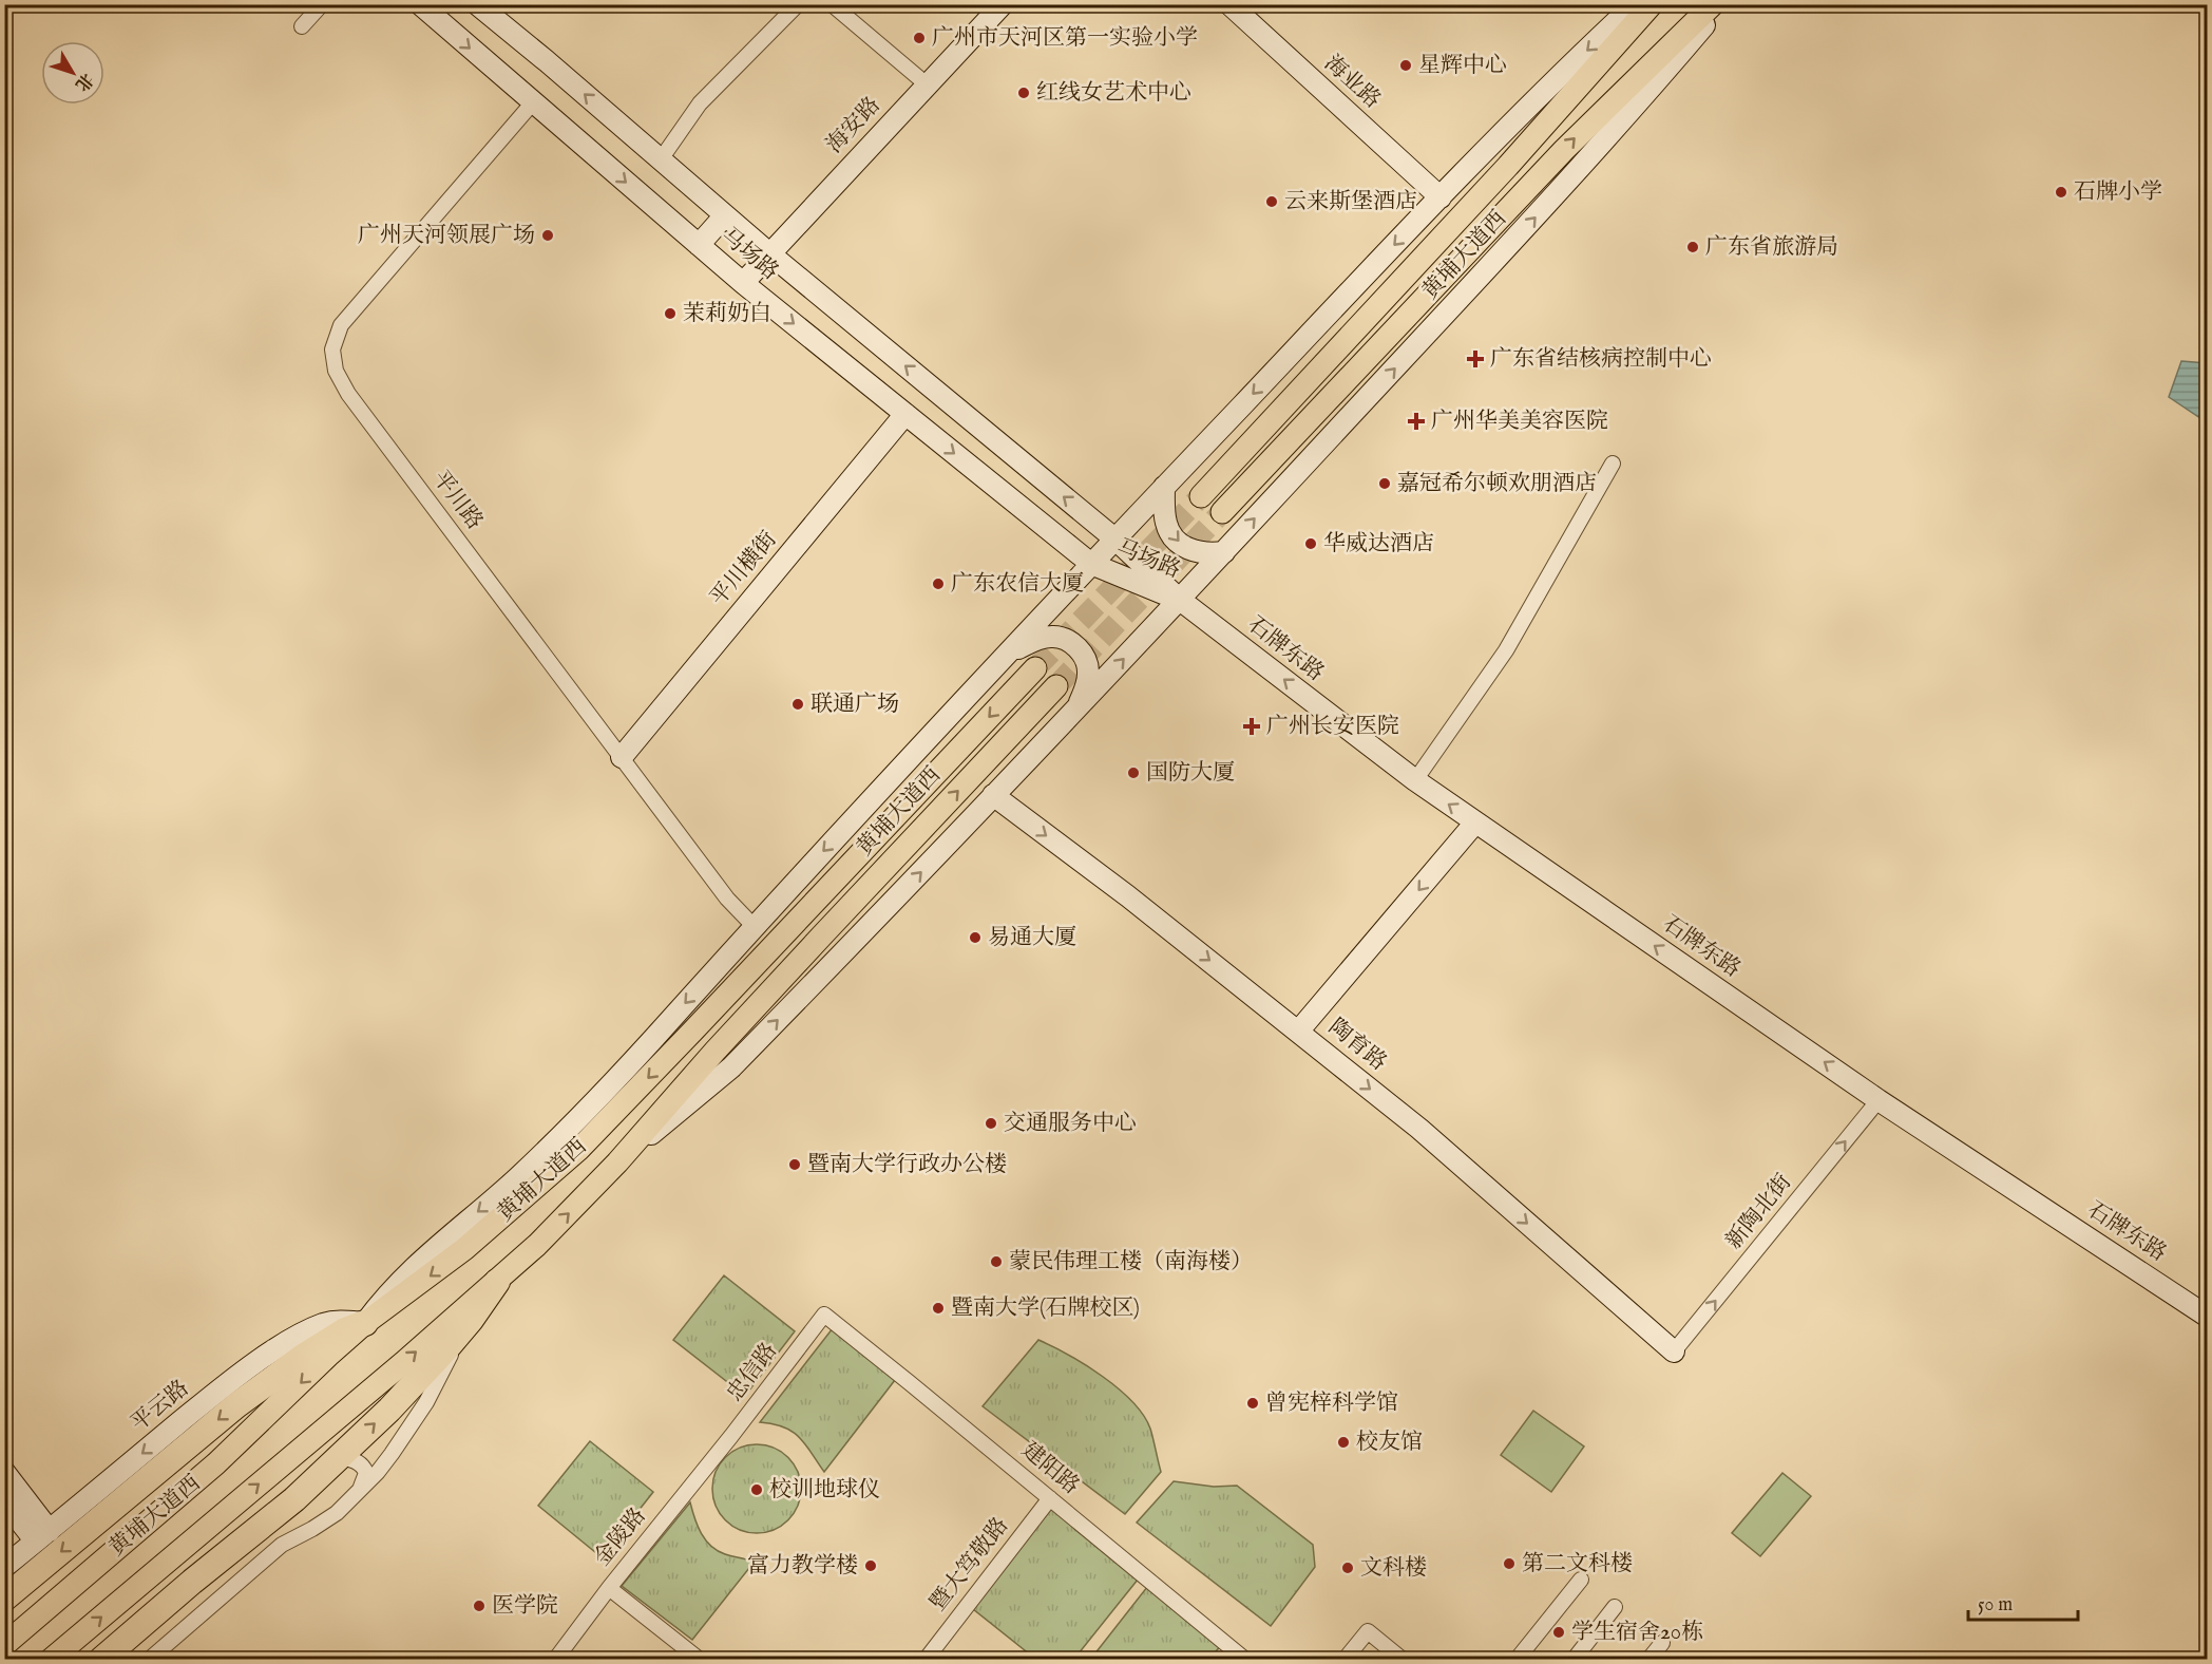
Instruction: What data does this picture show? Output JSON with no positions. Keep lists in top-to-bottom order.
{
  "streets": {
    "main road": [
      "海业路",
      "海安路",
      "马场路",
      "黄埔大道西",
      "平川横街",
      "石牌东路",
      "陶育路",
      "平云路"
    ],
    "street": [
      "平川路",
      "新陶北街",
      "忠信路",
      "建阳路",
      "金陵路",
      "暨大笃敬路"
    ]
  },
  "crossings": [
    ["海安路", "马场路"],
    ["马场路", "平川路"],
    ["马场路", "平川横街"],
    ["马场路", "石牌东路"],
    ["黄埔大道西", "平云路"],
    ["平川路", "平川横街"],
    ["石牌东路", "新陶北街"],
    ["陶育路", "新陶北街"],
    ["忠信路", "建阳路"],
    ["忠信路", "金陵路"],
    ["建阳路", "暨大笃敬路"]
  ],
  "one_way": [
    "石牌东路",
    "陶育路",
    "新陶北街",
    "平云路"
  ],
  "places": {
    "other": [
      "广州市天河区第一实验小学",
      "星辉中心",
      "红线女艺术中心",
      "石牌小学",
      "云来斯堡酒店",
      "广州天河领展广场",
      "广东省旅游局",
      "茉莉奶白",
      "嘉冠希尔顿欢朋酒店",
      "华威达酒店",
      "广东农信大厦",
      "联通广场",
      "国防大厦",
      "易通大厦",
      "交通服务中心",
      "暨南大学行政办公楼",
      "蒙民伟理工楼（南海楼）",
      "暨南大学(石牌校区)",
      "曾宪梓科学馆",
      "校友馆",
      "校训地球仪",
      "第二文科楼",
      "富力教学楼",
      "文科楼",
      "医学院",
      "学生宿舍20栋"
    ],
    "health": ["广东省结核病控制中心", "广州华美美容医院", "广州长安医院"]
  },
  "scale_bar": "50 m",
  "north": "bottom right"
}
